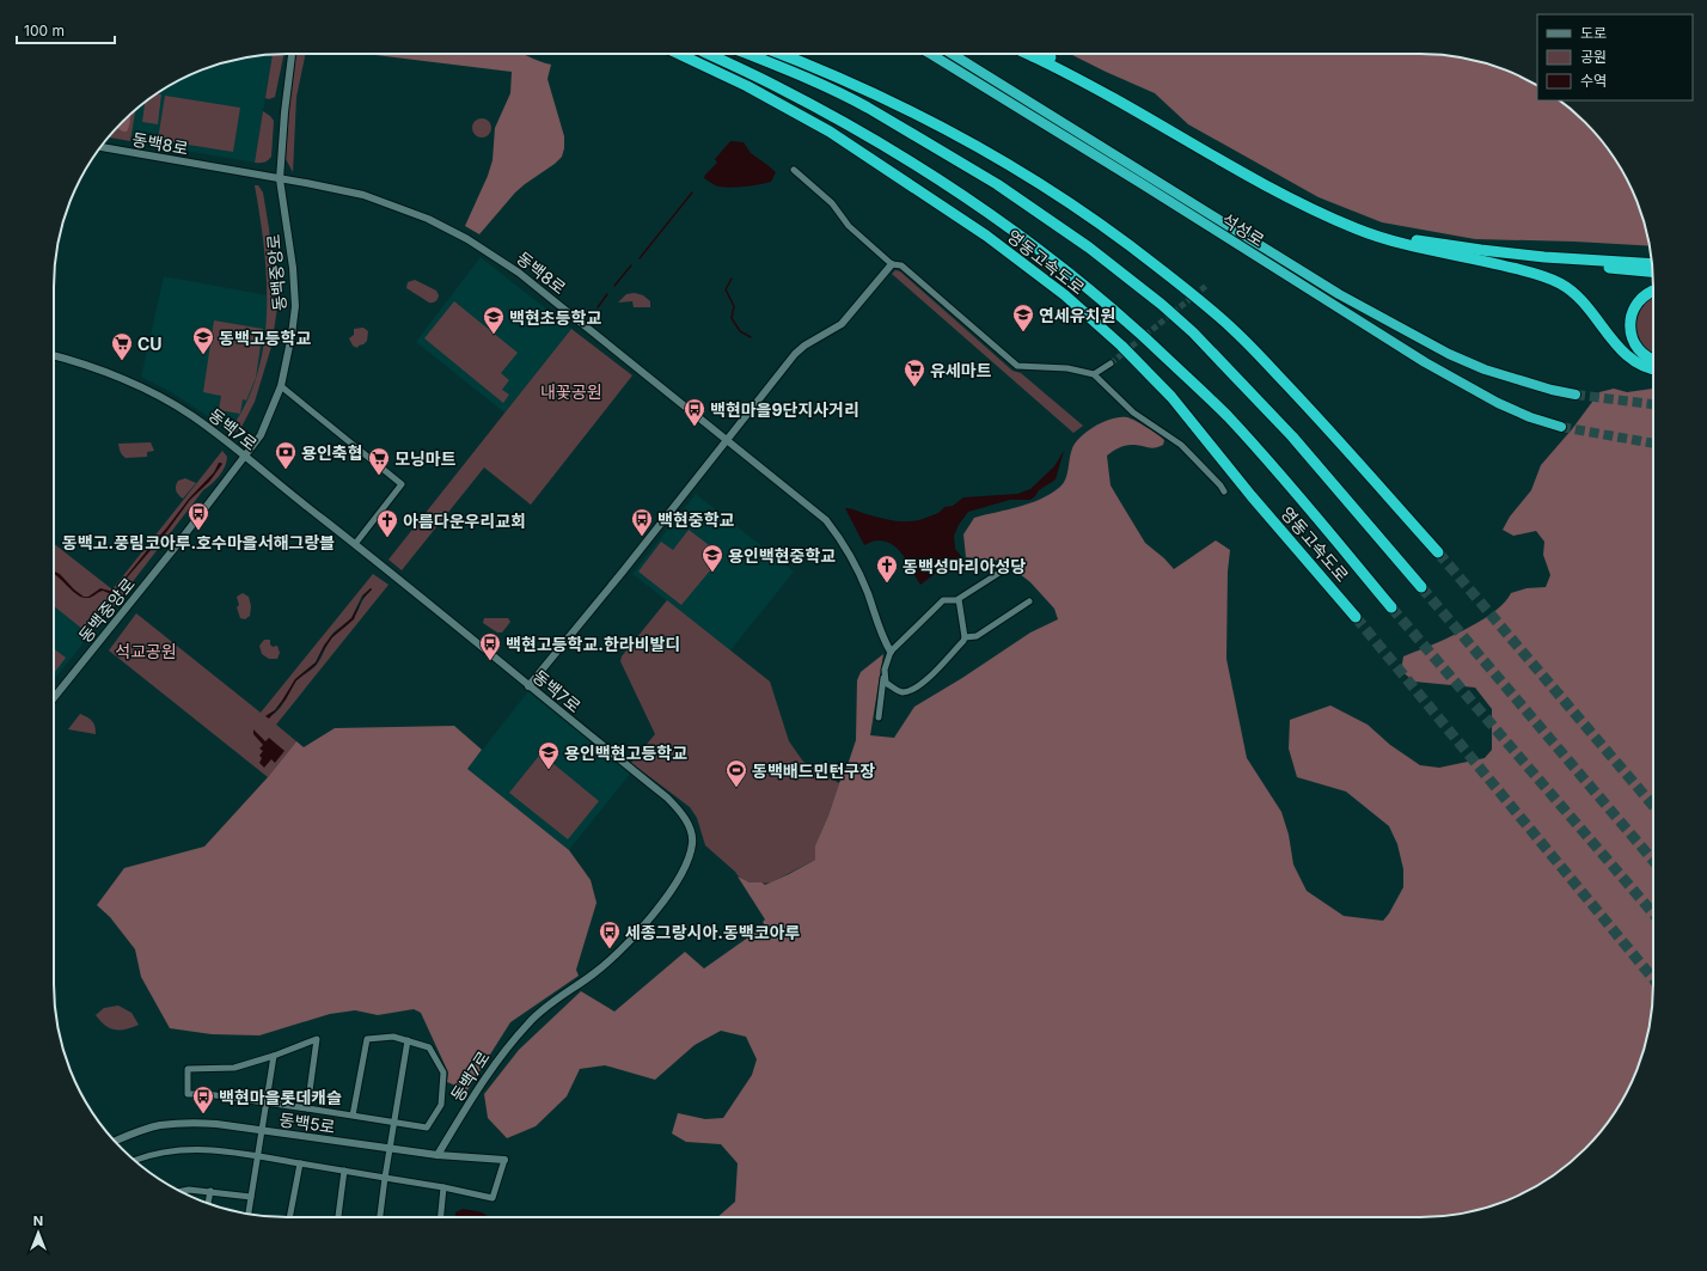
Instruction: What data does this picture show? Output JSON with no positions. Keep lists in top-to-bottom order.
{
  "streets": {
    "highway": ["석성로", "영동고속도로"],
    "street": [
      "동백8로",
      "동백중앙로",
      "동백7로",
      "동백5로"
    ]
  },
  "crossings": [
    ["동백8로", "동백중앙로"],
    ["동백중앙로", "동백7로"],
    ["동백7로", "동백5로"]
  ],
  "parks": ["내꽃공원", "석교공원"],
  "places": {
    "school or university": [
      "연세유치원",
      "백현초등학교",
      "동백고등학교",
      "용인백현중학교",
      "용인백현고등학교"
    ],
    "supermarket": ["CU", "유세마트", "모닝마트"],
    "bus stop": [
      "백현마을9단지사거리",
      "동백고.풍림코아루.호수마을서해그랑블",
      "백현중학교",
      "백현고등학교.한라비발디",
      "세종그랑시아.동백코아루",
      "백현마을롯데캐슬"
    ],
    "bank": ["용인축협"],
    "church": ["아름다운우리교회", "동백성마리아성당"],
    "sports": ["동백배드민턴구장"]
  },
  "legend": ["도로", "공원", "수역"],
  "scale_bar": "100 m",
  "north": "top"
}
